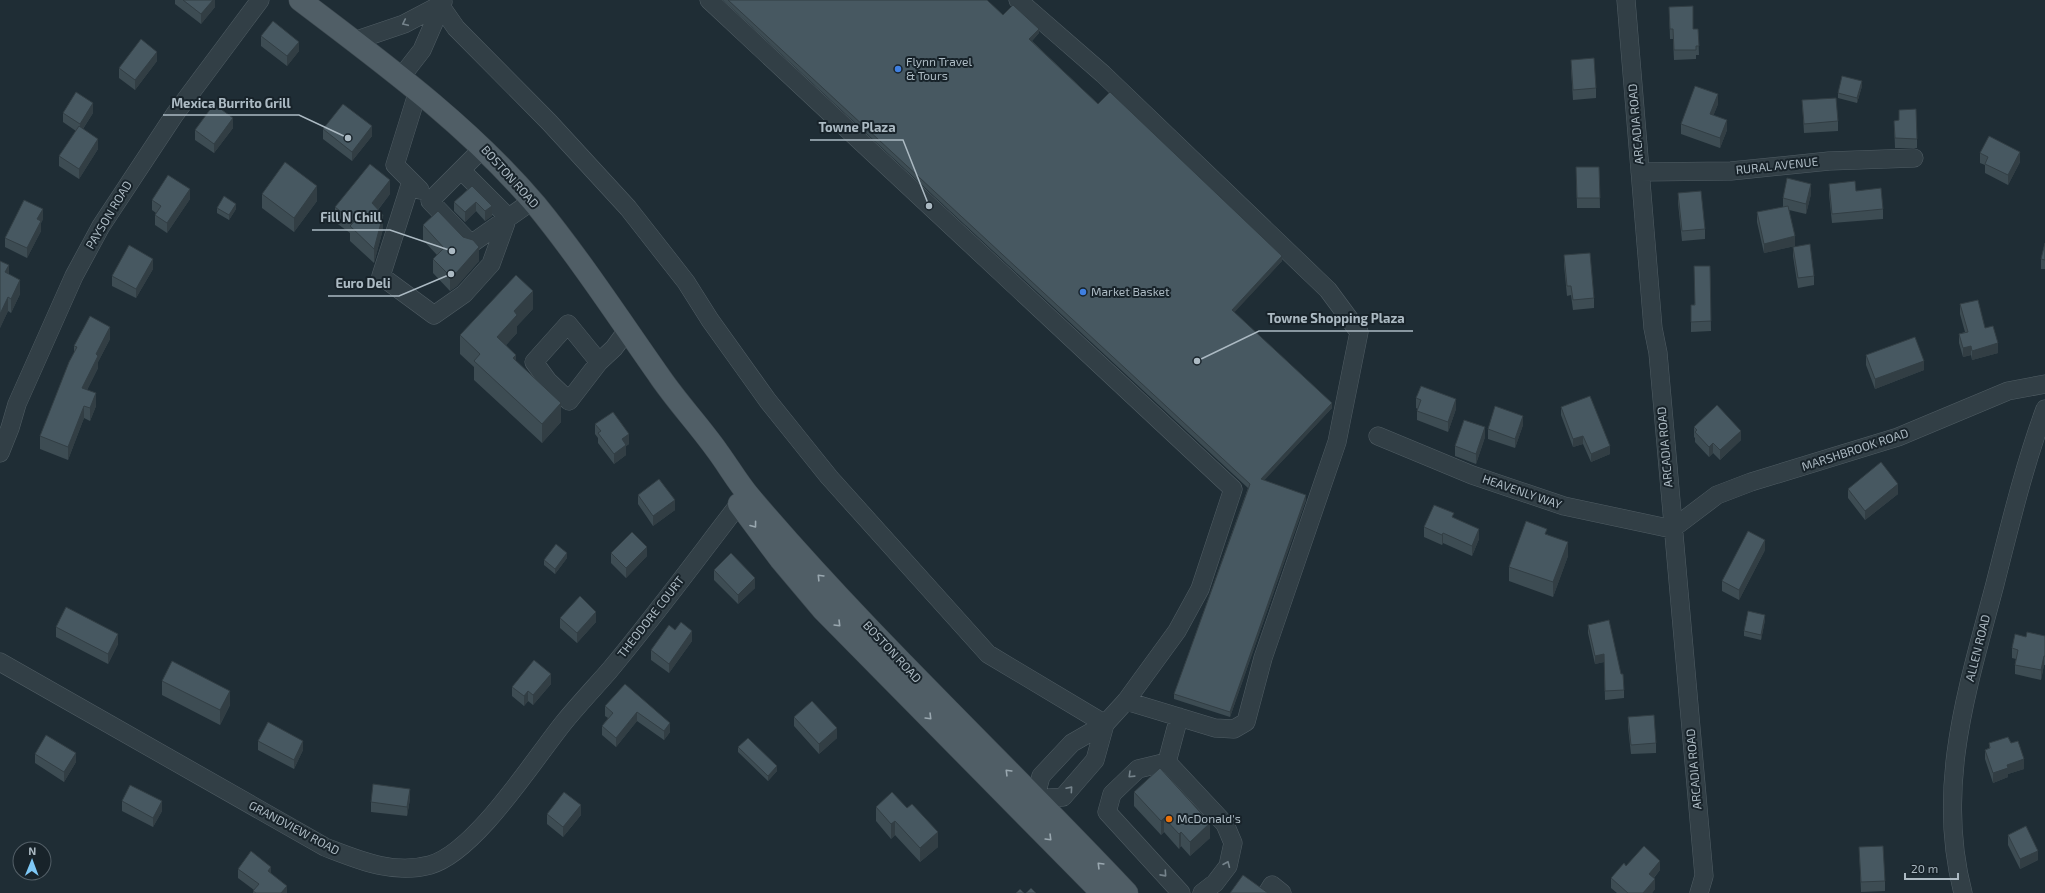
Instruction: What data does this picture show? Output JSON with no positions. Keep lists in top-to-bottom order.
{
  "streets": {
    "main road": ["BOSTON ROAD"],
    "street": [
      "ARCADIA ROAD",
      "RURAL AVENUE",
      "PAYSON ROAD",
      "MARSHBROOK ROAD",
      "HEAVENLY WAY",
      "THEODORE COURT",
      "ALLEN ROAD",
      "GRANDVIEW ROAD"
    ]
  },
  "crossings": [
    ["ARCADIA ROAD", "RURAL AVENUE"],
    ["ARCADIA ROAD", "MARSHBROOK ROAD"],
    ["ARCADIA ROAD", "HEAVENLY WAY"],
    ["BOSTON ROAD", "THEODORE COURT"],
    ["MARSHBROOK ROAD", "HEAVENLY WAY"],
    ["THEODORE COURT", "GRANDVIEW ROAD"]
  ],
  "places": [
    "Flynn Travel & Tours",
    "Mexica Burrito Grill",
    "Towne Plaza",
    "Fill N Chill",
    "Euro Deli",
    "Market Basket",
    "Towne Shopping Plaza",
    "McDonald's"
  ],
  "scale_bar": "20 m",
  "north": "top"
}
